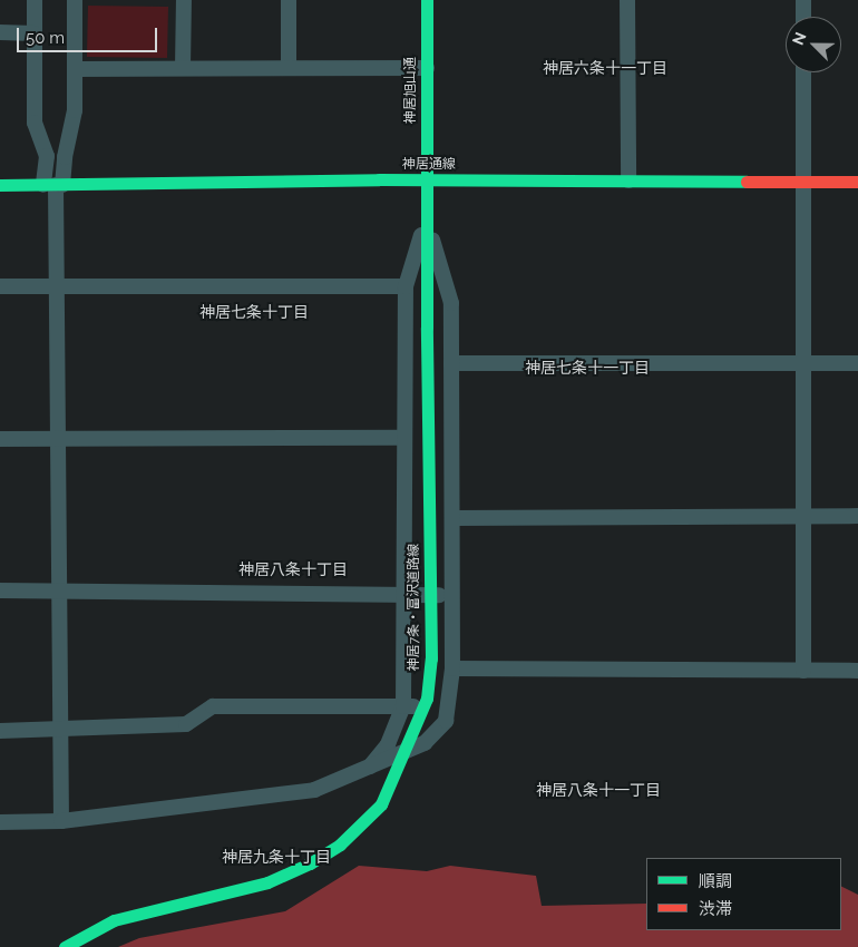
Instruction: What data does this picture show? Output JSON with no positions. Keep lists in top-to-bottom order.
{
  "streets": {
    "street": ["神居旭山通", "神居通線", "神居7条・富沢道路線"]
  },
  "crossings": [
    ["神居旭山通", "神居通線"],
    ["神居旭山通", "神居7条・富沢道路線"],
    ["神居通線", "神居7条・富沢道路線"]
  ],
  "districts": [
    "神居六条十一丁目",
    "神居七条十丁目",
    "神居七条十一丁目",
    "神居八条十丁目",
    "神居八条十一丁目",
    "神居九条十丁目"
  ],
  "legend": ["順調", "渋滞"],
  "scale_bar": "50 m",
  "north": "top left"
}
